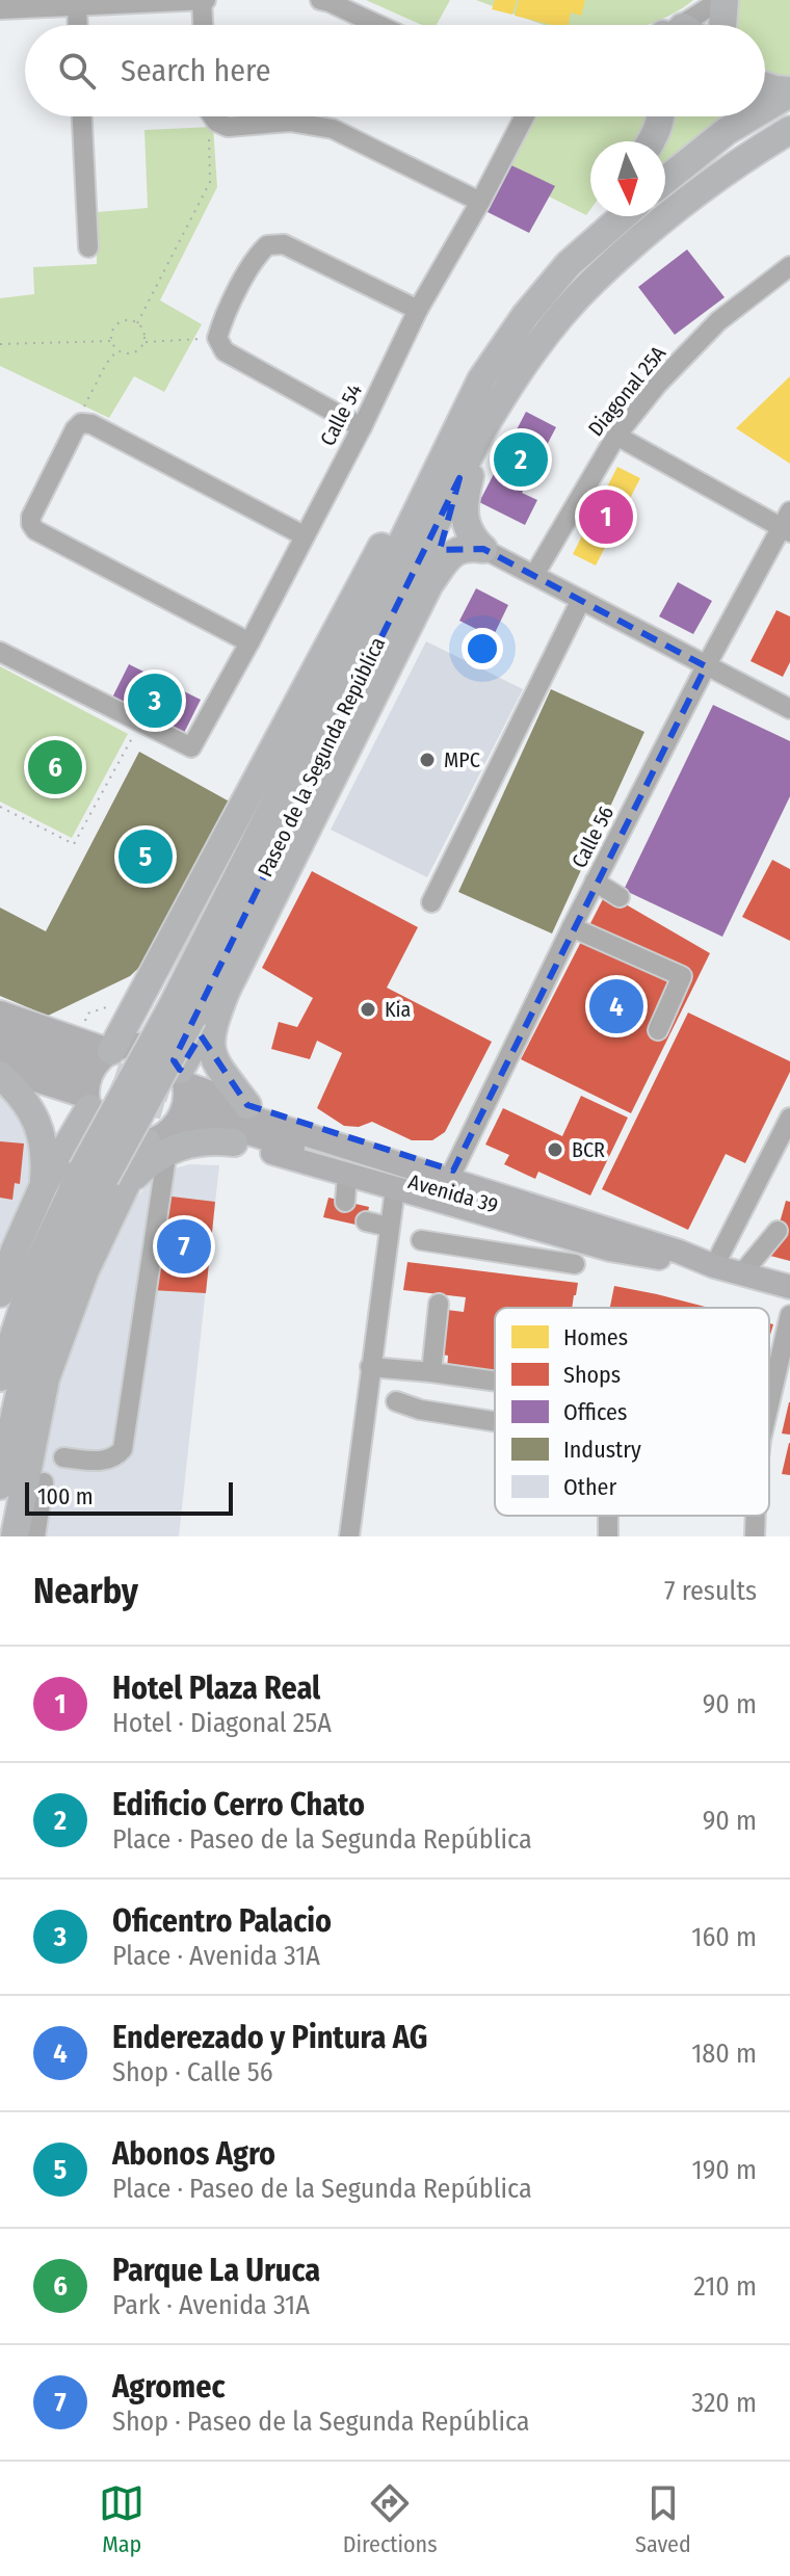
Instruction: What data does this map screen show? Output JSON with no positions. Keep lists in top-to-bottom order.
{
  "streets": {
    "highway": ["Paseo de la Segunda República"],
    "main road": ["Avenida 39"],
    "street": ["Diagonal 25A", "Calle 54", "Calle 56"]
  },
  "places": ["MPC", "Kia", "BCR"],
  "legend": [
    "Homes",
    "Shops",
    "Offices",
    "Industry",
    "Other"
  ],
  "scale_bar": "100 m",
  "north": "bottom",
  "page": {
    "search": "Search here",
    "pins": [
      "2",
      "1",
      "3",
      "6",
      "5",
      "4",
      "7"
    ],
    "scale": "100 m",
    "heading": ["Nearby", "7 results"],
    "list": [
      {
        "mark": "1",
        "name": "Hotel Plaza Real",
        "note": "Hotel · Diagonal 25A",
        "value": "90 m"
      },
      {
        "mark": "2",
        "name": "Edificio Cerro Chato",
        "note": "Place · Paseo de la Segunda República",
        "value": "90 m"
      },
      {
        "mark": "3",
        "name": "Oficentro Palacio",
        "note": "Place · Avenida 31A",
        "value": "160 m"
      },
      {
        "mark": "4",
        "name": "Enderezado y Pintura AG",
        "note": "Shop · Calle 56",
        "value": "180 m"
      },
      {
        "mark": "5",
        "name": "Abonos Agro",
        "note": "Place · Paseo de la Segunda República",
        "value": "190 m"
      },
      {
        "mark": "6",
        "name": "Parque La Uruca",
        "note": "Park · Avenida 31A",
        "value": "210 m"
      },
      {
        "mark": "7",
        "name": "Agromec",
        "note": "Shop · Paseo de la Segunda República",
        "value": "320 m"
      }
    ],
    "nav": ["Map", "Directions", "Saved"]
  }
}
